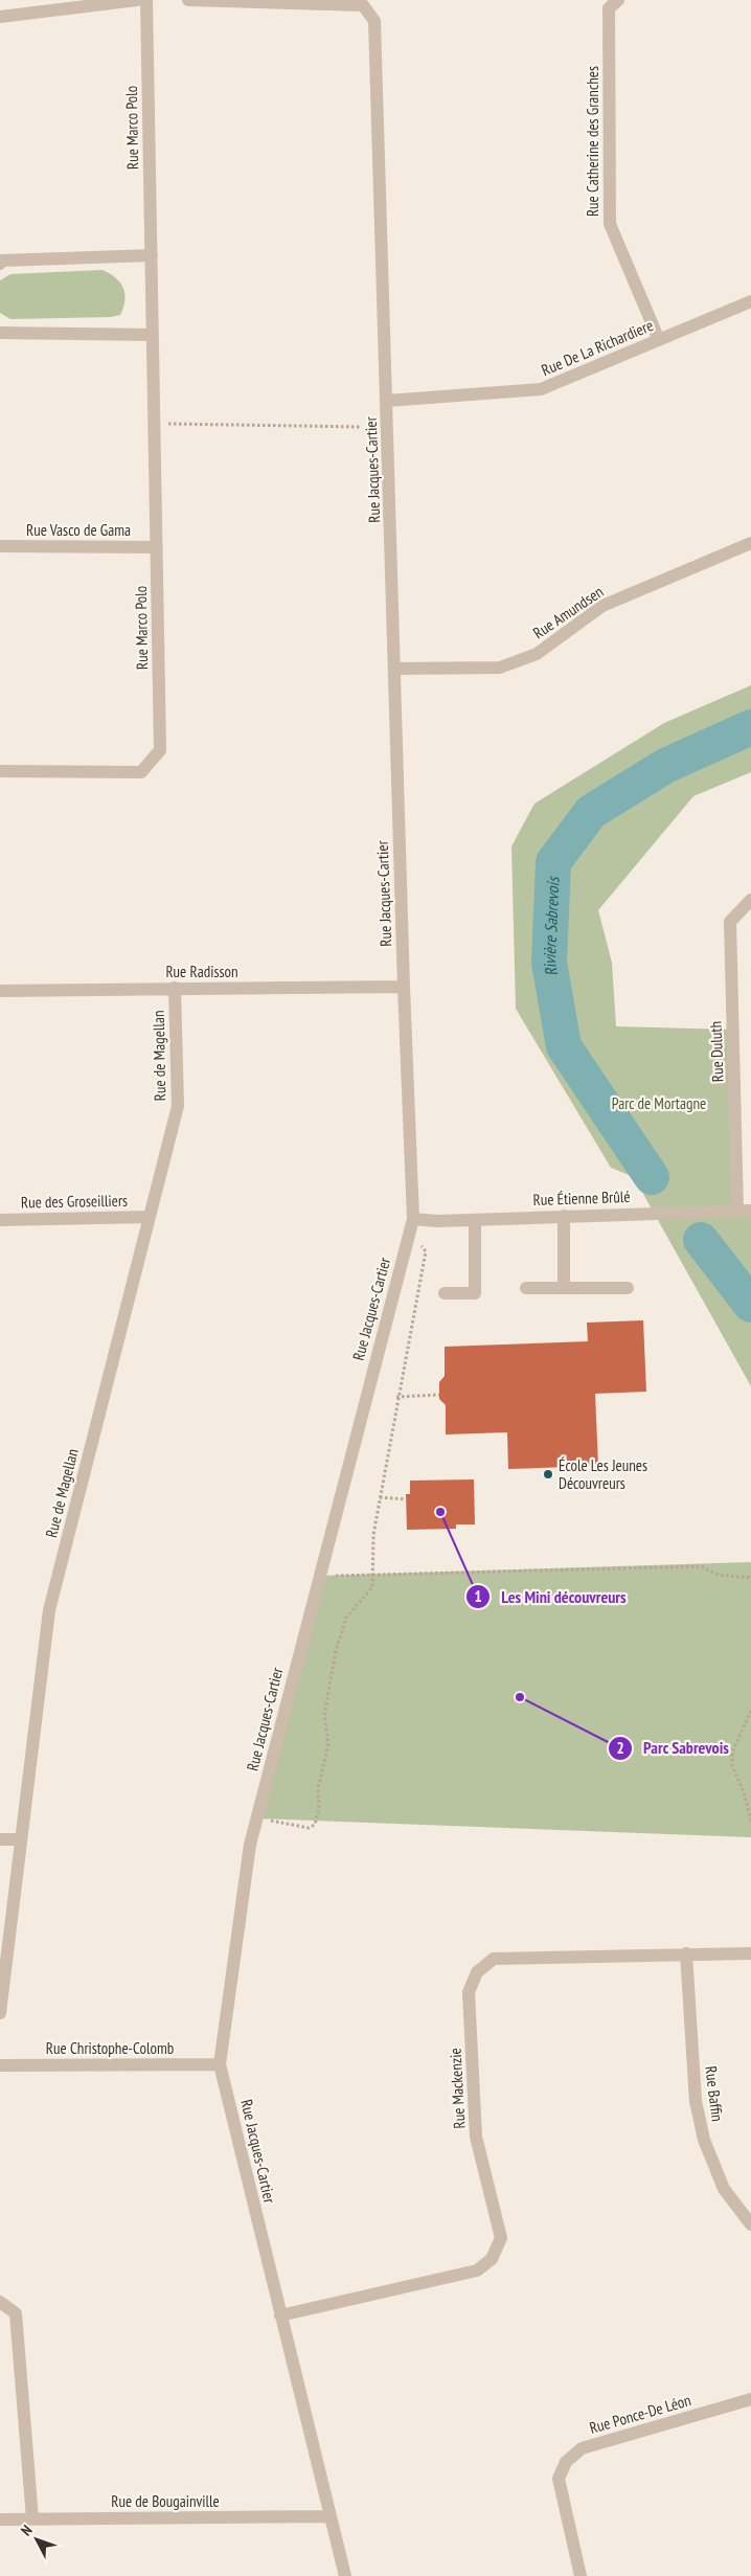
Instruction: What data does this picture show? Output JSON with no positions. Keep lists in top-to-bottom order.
{
  "streets": {
    "street": [
      "Rue Marco Polo",
      "Rue Catherine des Granches",
      "Rue De La Richardiere",
      "Rue Jacques-Cartier",
      "Rue Vasco de Gama",
      "Rue Amundsen",
      "Rue Radisson",
      "Rue Duluth",
      "Rue de Magellan",
      "Rue Étienne Brûlé",
      "Rue des Groseilliers",
      "Rue Christophe-Colomb",
      "Rue Mackenzie",
      "Rue Baffin",
      "Rue Ponce-De Léon",
      "Rue de Bougainville"
    ]
  },
  "crossings": [
    ["Rue Marco Polo", "Rue Vasco de Gama"],
    ["Rue Catherine des Granches", "Rue De La Richardiere"],
    ["Rue De La Richardiere", "Rue Jacques-Cartier"],
    ["Rue Jacques-Cartier", "Rue Amundsen"],
    ["Rue Jacques-Cartier", "Rue Radisson"],
    ["Rue Jacques-Cartier", "Rue Étienne Brûlé"],
    ["Rue Jacques-Cartier", "Rue Christophe-Colomb"],
    ["Rue Jacques-Cartier", "Rue Mackenzie"],
    ["Rue Jacques-Cartier", "Rue de Bougainville"],
    ["Rue Radisson", "Rue de Magellan"],
    ["Rue Duluth", "Rue Étienne Brûlé"],
    ["Rue de Magellan", "Rue des Groseilliers"],
    ["Rue Mackenzie", "Rue Baffin"]
  ],
  "water": ["Rivière Sabrevois"],
  "parks": ["Parc de Mortagne"],
  "places": ["École Les Jeunes Découvreurs", "Les Mini découvreurs", "Parc Sabrevois"],
  "north": "top left"
}
